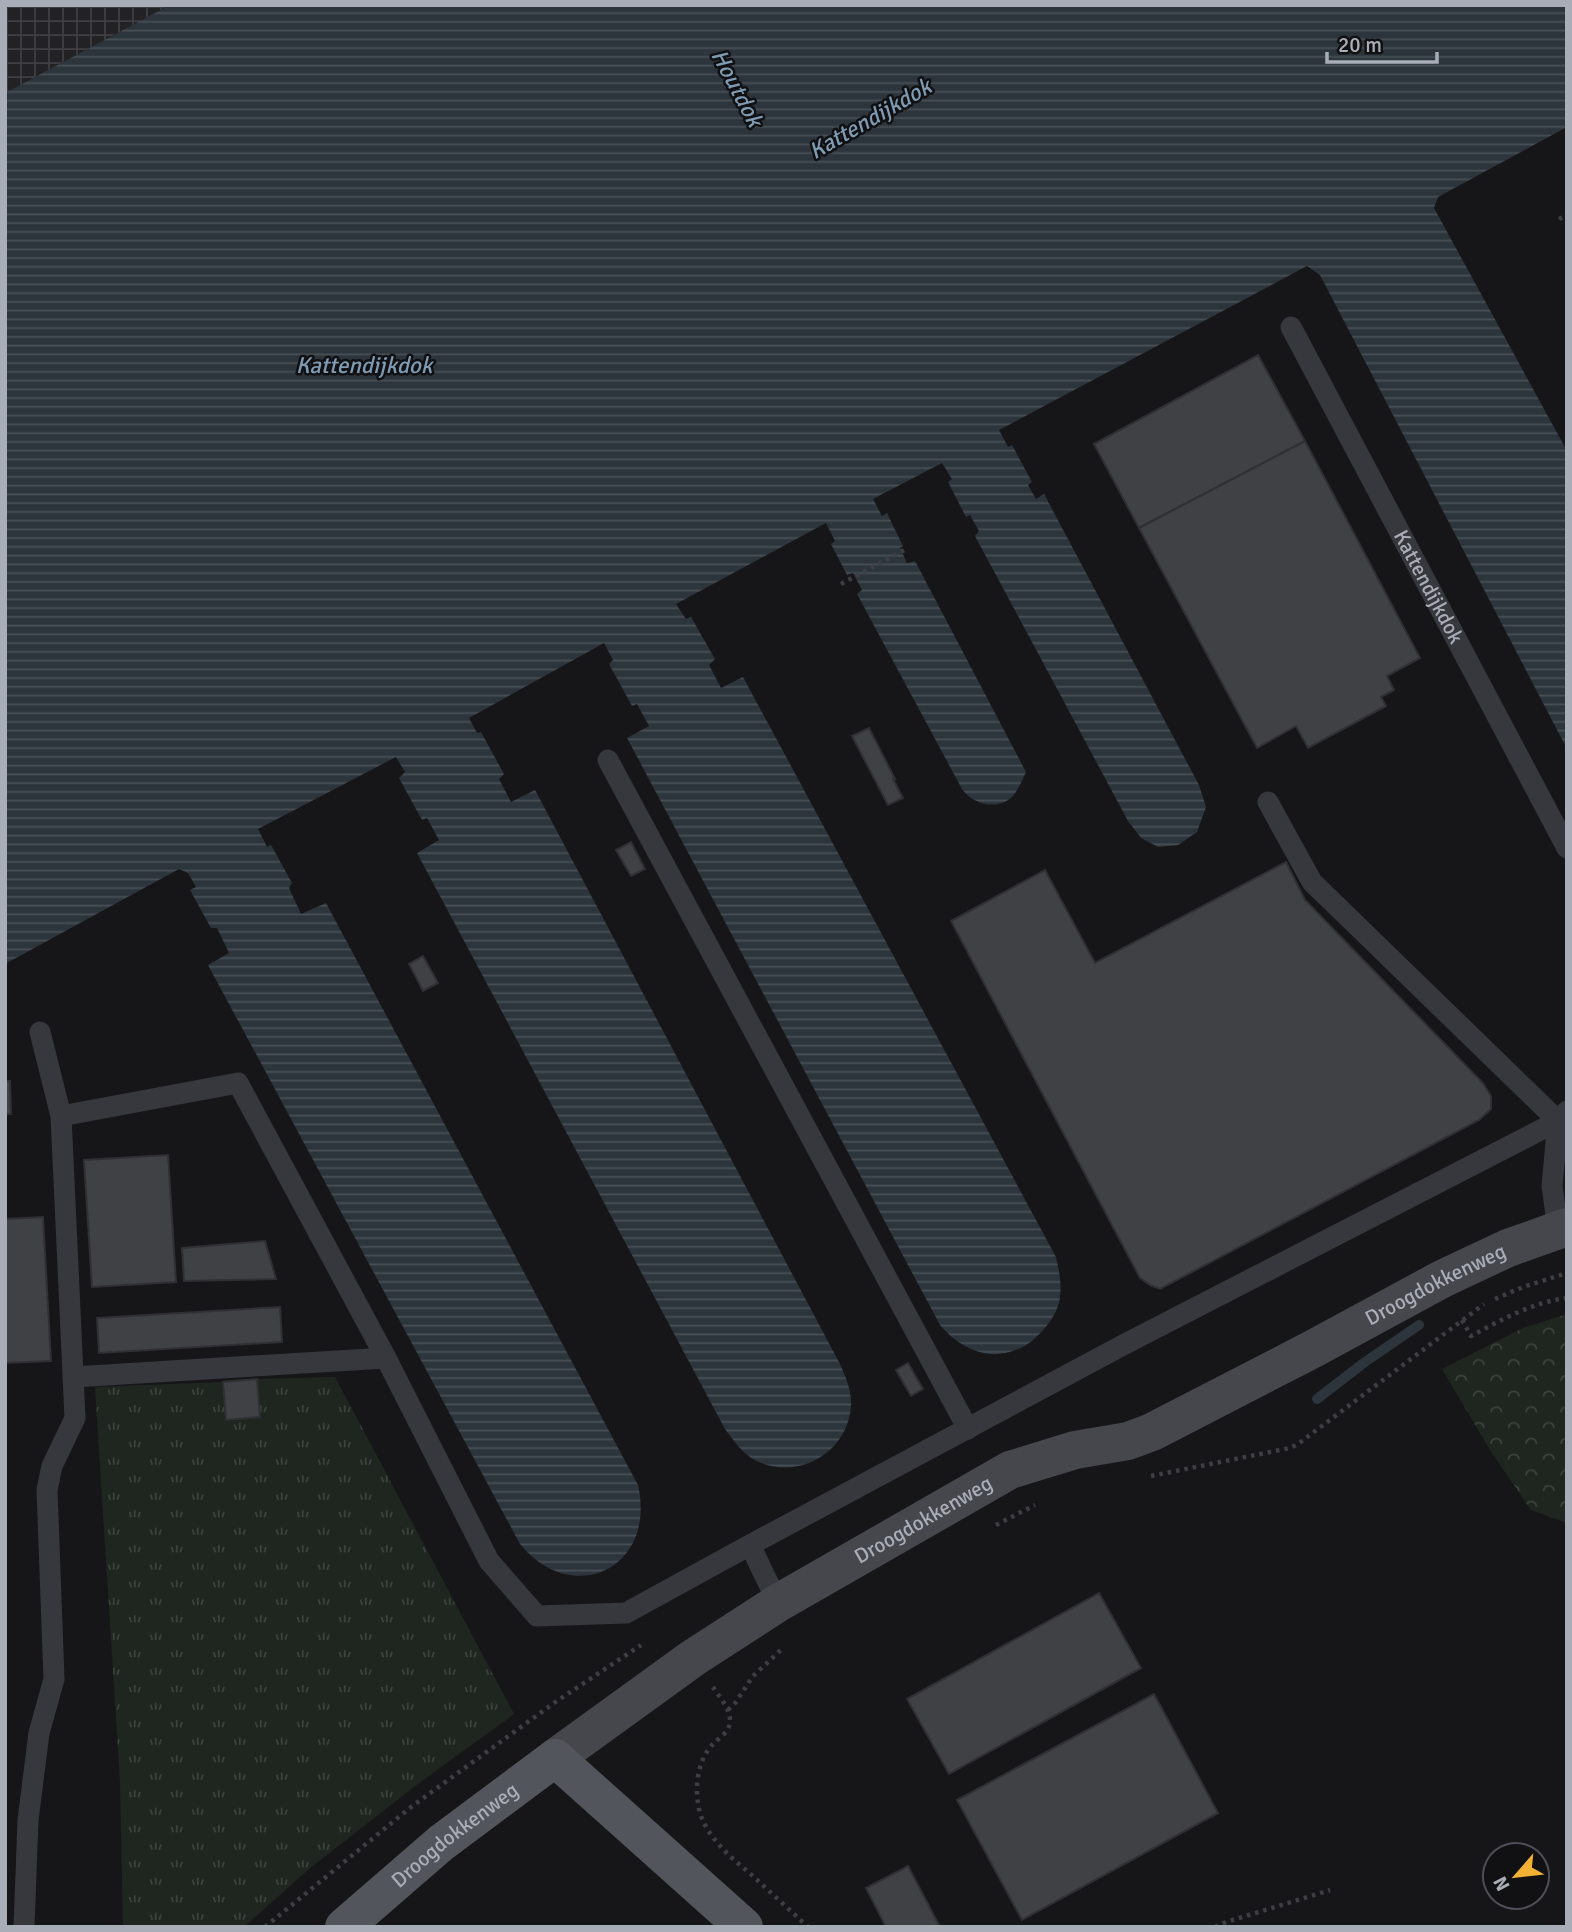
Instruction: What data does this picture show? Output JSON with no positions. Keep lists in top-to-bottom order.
{
  "streets": {
    "main road": ["Droogdokkenweg"],
    "lane": ["Kattendijkdok"]
  },
  "water": ["Houtdok", "Kattendijkdok"],
  "scale_bar": "20 m",
  "north": "bottom left"
}
